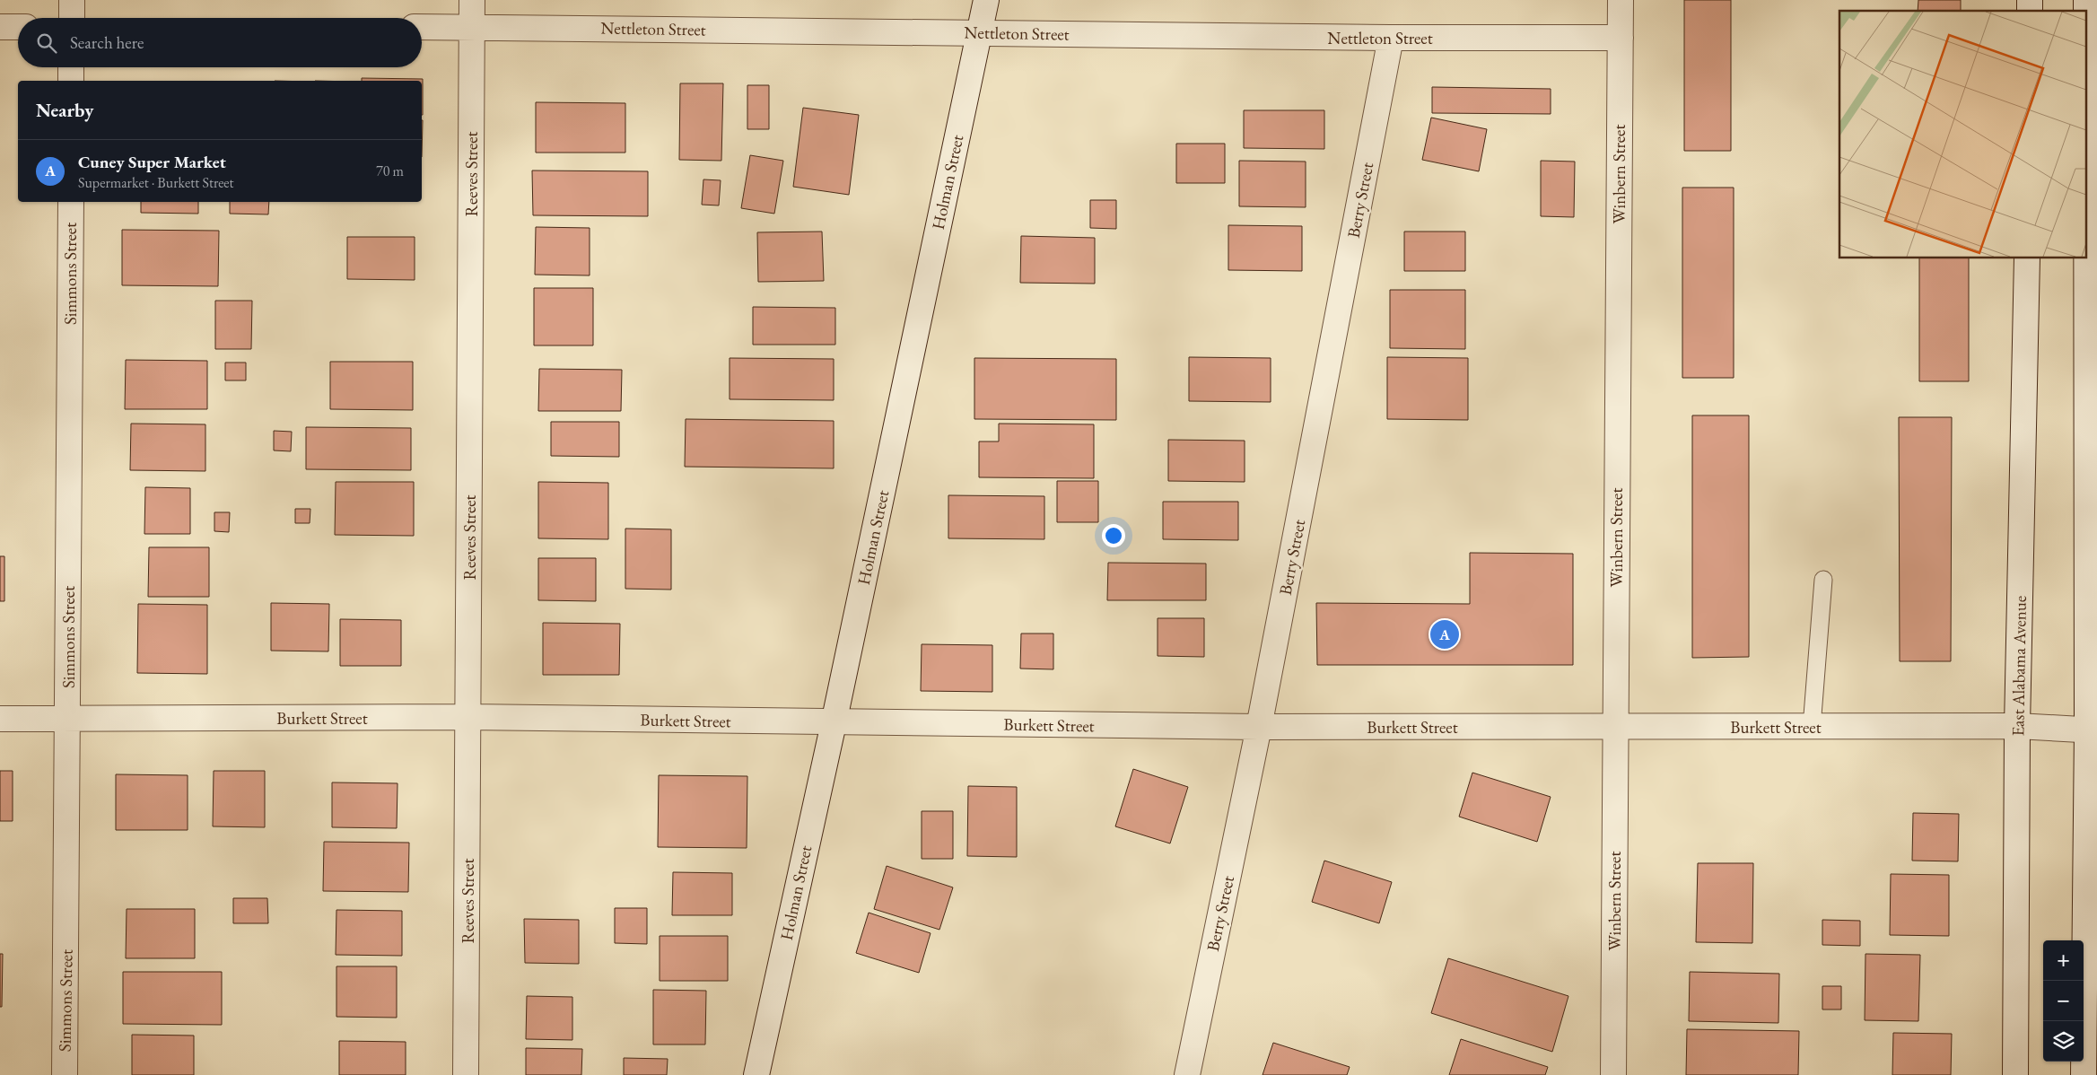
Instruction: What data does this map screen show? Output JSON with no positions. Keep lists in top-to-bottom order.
{
  "streets": {
    "street": [
      "Nettleton Street",
      "Reeves Street",
      "Winbern Street",
      "Holman Street",
      "Berry Street",
      "Simmons Street",
      "East Alabama Avenue",
      "Burkett Street"
    ]
  },
  "crossings": [
    ["Nettleton Street", "Reeves Street"],
    ["Nettleton Street", "Winbern Street"],
    ["Nettleton Street", "Holman Street"],
    ["Nettleton Street", "Berry Street"],
    ["Reeves Street", "Burkett Street"],
    ["Winbern Street", "Burkett Street"],
    ["Holman Street", "Burkett Street"],
    ["Berry Street", "Burkett Street"],
    ["Simmons Street", "Burkett Street"],
    ["East Alabama Avenue", "Burkett Street"]
  ],
  "page": {
    "search": "Search here",
    "heading": "Nearby",
    "list": [
      {
        "mark": "A",
        "name": "Cuney Super Market",
        "note": "Supermarket · Burkett Street",
        "value": "70 m"
      }
    ],
    "pins": "A",
    "map_buttons": ["+", "−"]
  }
}
